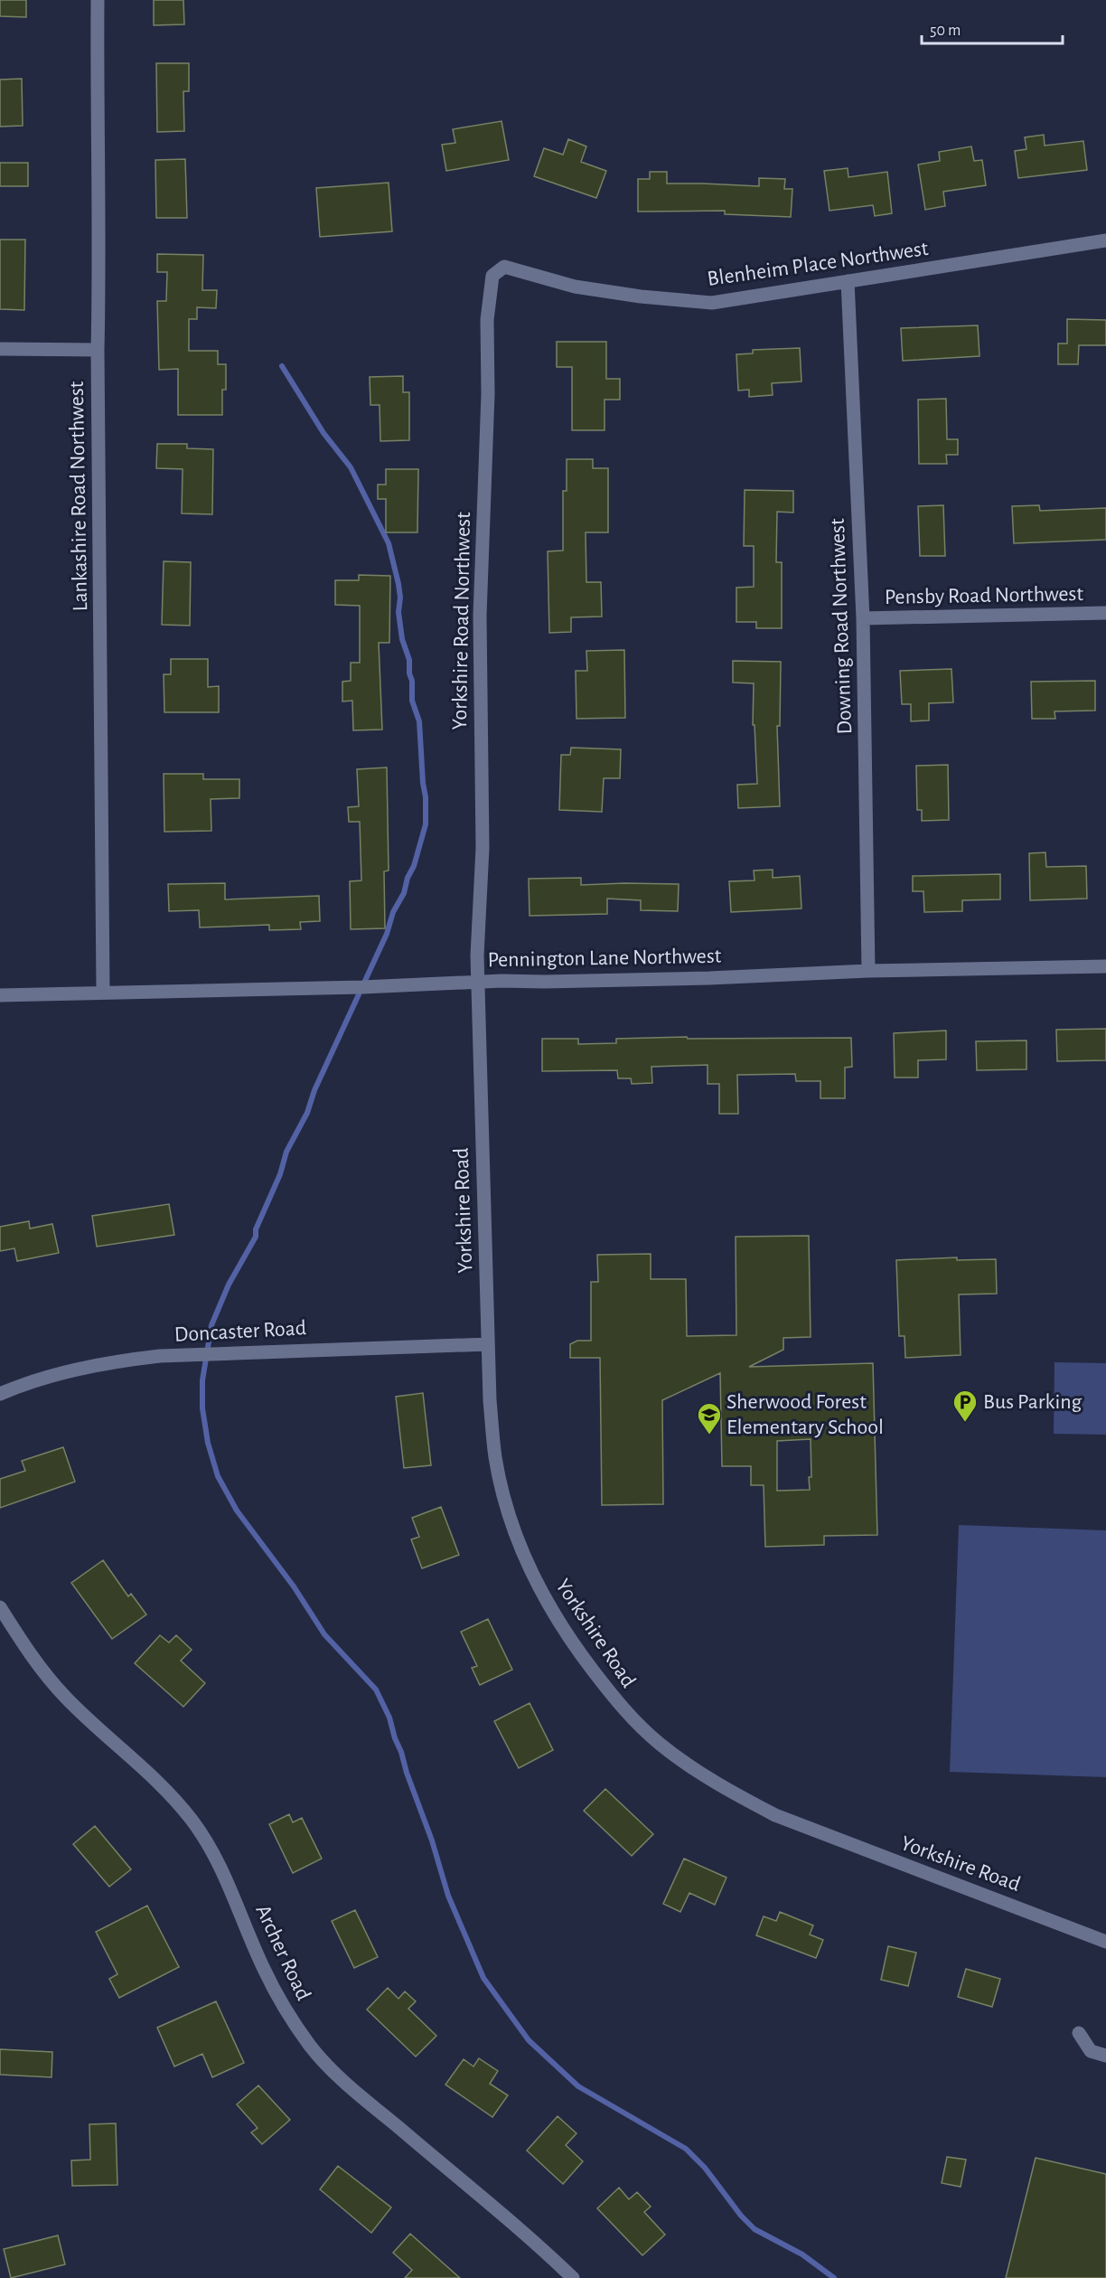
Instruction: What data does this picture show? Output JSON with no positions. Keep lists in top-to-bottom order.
{
  "streets": {
    "street": [
      "Blenheim Place Northwest",
      "Lankashire Road Northwest",
      "Pensby Road Northwest",
      "Yorkshire Road Northwest",
      "Downing Road Northwest",
      "Pennington Lane Northwest",
      "Yorkshire Road",
      "Doncaster Road",
      "Archer Road"
    ]
  },
  "crossings": [
    ["Blenheim Place Northwest", "Yorkshire Road Northwest"],
    ["Blenheim Place Northwest", "Downing Road Northwest"],
    ["Lankashire Road Northwest", "Pennington Lane Northwest"],
    ["Pensby Road Northwest", "Downing Road Northwest"],
    ["Yorkshire Road Northwest", "Pennington Lane Northwest"],
    ["Yorkshire Road Northwest", "Yorkshire Road"],
    ["Downing Road Northwest", "Pennington Lane Northwest"],
    ["Pennington Lane Northwest", "Yorkshire Road"],
    ["Yorkshire Road", "Doncaster Road"]
  ],
  "places": {
    "parking": ["Bus Parking"],
    "school or university": ["Sherwood Forest Elementary School"]
  },
  "scale_bar": "50 m"
}
